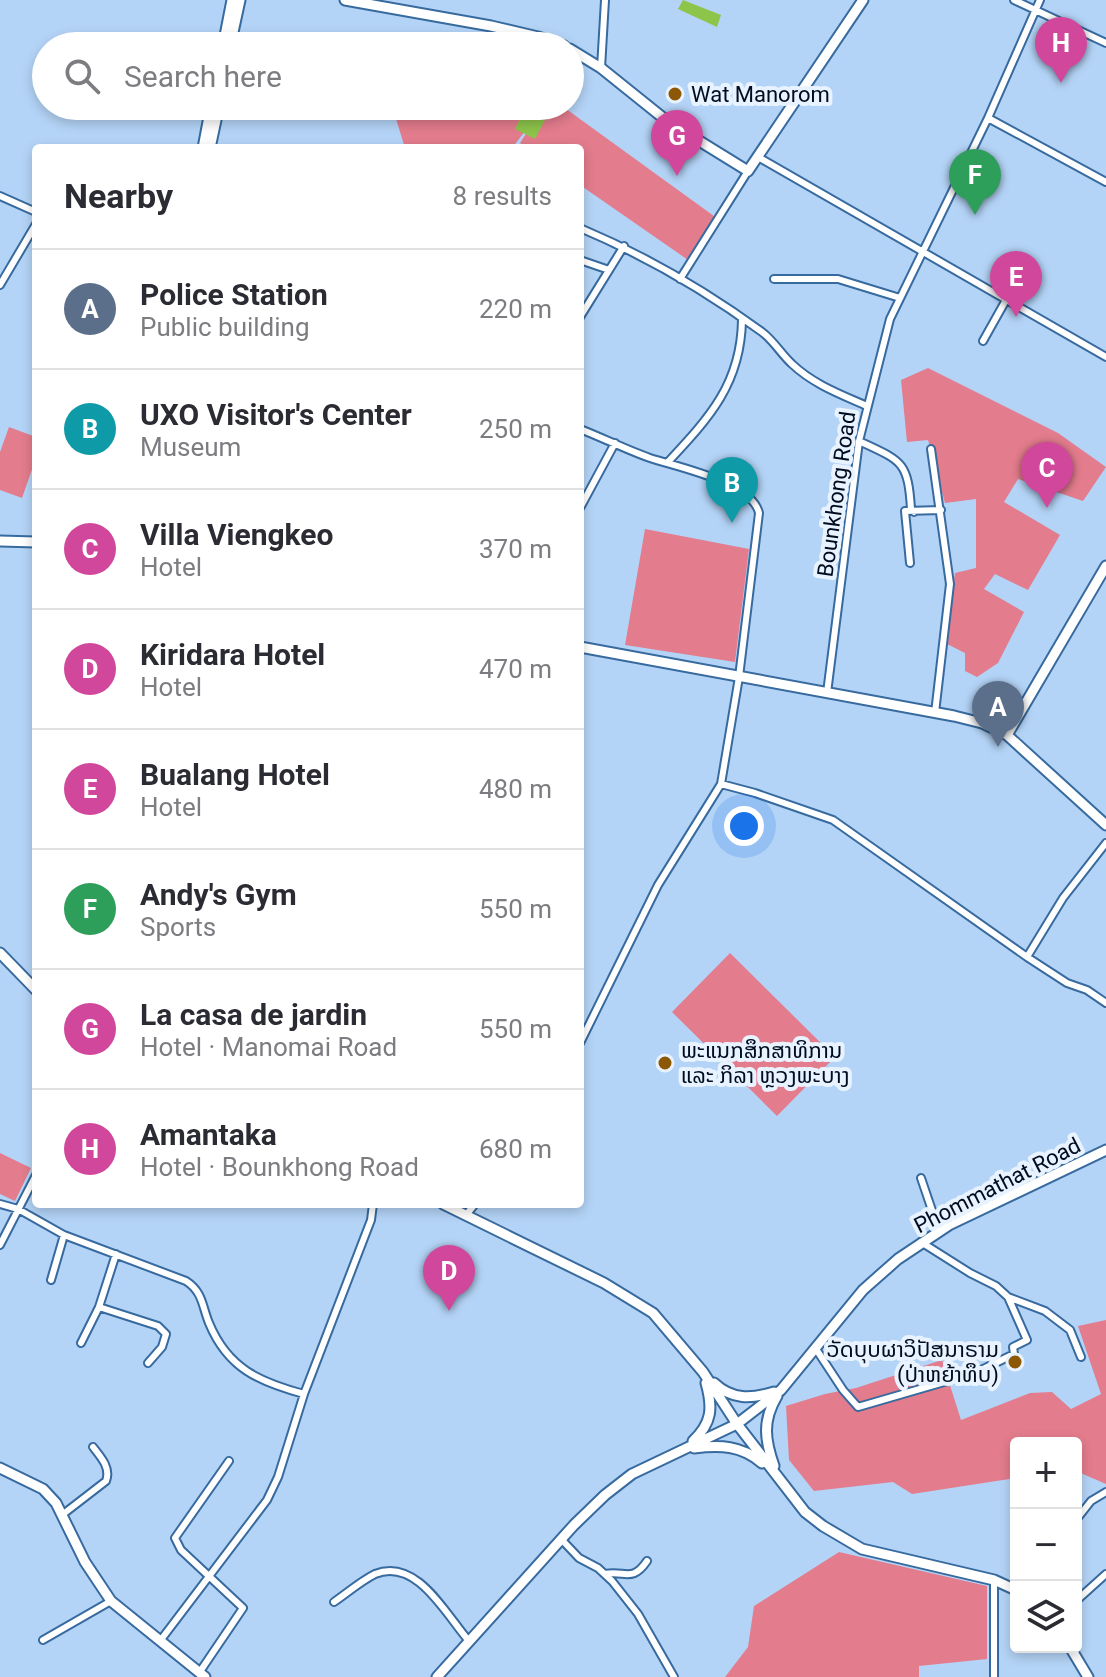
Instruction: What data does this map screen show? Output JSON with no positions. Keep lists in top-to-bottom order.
{
  "streets": {
    "street": ["Bounkhong Road", "Phommathat Road"]
  },
  "places": ["Wat Manorom", "ພະແນກສຶກສາທິການ ແລະ ກິລາ ຫຼວງພະບາງ", "ວັດບຸບຜາວິປັສນາຣາມ (ປ່າຫຍ້າທຶບ)"],
  "page": {
    "pins": [
      "H",
      "G",
      "F",
      "E",
      "C",
      "B",
      "A",
      "D"
    ],
    "search": "Search here",
    "heading": ["Nearby", "8 results"],
    "list": [
      {
        "mark": "A",
        "name": "Police Station",
        "note": "Public building",
        "value": "220 m"
      },
      {
        "mark": "B",
        "name": "UXO Visitor's Center",
        "note": "Museum",
        "value": "250 m"
      },
      {
        "mark": "C",
        "name": "Villa Viengkeo",
        "note": "Hotel",
        "value": "370 m"
      },
      {
        "mark": "D",
        "name": "Kiridara Hotel",
        "note": "Hotel",
        "value": "470 m"
      },
      {
        "mark": "E",
        "name": "Bualang Hotel",
        "note": "Hotel",
        "value": "480 m"
      },
      {
        "mark": "F",
        "name": "Andy's Gym",
        "note": "Sports",
        "value": "550 m"
      },
      {
        "mark": "G",
        "name": "La casa de jardin",
        "note": "Hotel · Manomai Road",
        "value": "550 m"
      },
      {
        "mark": "H",
        "name": "Amantaka",
        "note": "Hotel · Bounkhong Road",
        "value": "680 m"
      }
    ],
    "map_buttons": ["+", "−"]
  }
}
